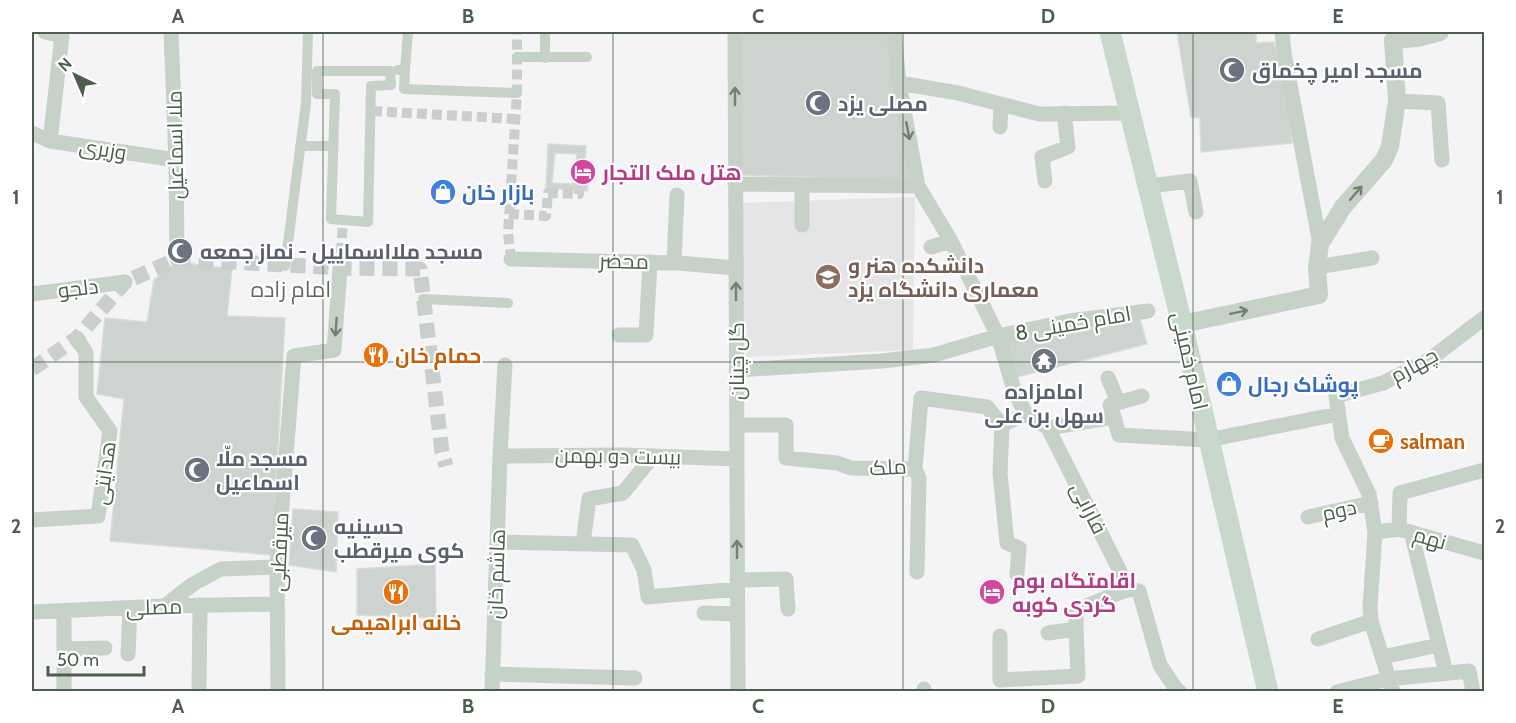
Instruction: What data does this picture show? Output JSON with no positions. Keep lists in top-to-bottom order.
{
  "streets": {
    "main road": ["امام خمینی"],
    "street": [
      "ملا اسماعیل",
      "وزیری",
      "محضر",
      "دلجو",
      "امام خمینی 8",
      "گل چینان",
      "چهارم",
      "بیست دو بهمن",
      "ملک",
      "هدایتی",
      "فارابی",
      "دوم",
      "نهم",
      "میرقطبی",
      "هاشم خان",
      "مصلی"
    ]
  },
  "crossings": [
    ["ملا اسماعیل", "وزیری"],
    ["محضر", "گل چینان"],
    ["امام خمینی 8", "گل چینان"],
    ["گل چینان", "بیست دو بهمن"],
    ["گل چینان", "ملک"],
    ["بیست دو بهمن", "هاشم خان"],
    ["میرقطبی", "مصلی"]
  ],
  "one_way": ["گل چینان", "میرقطبی"],
  "districts": ["امام زاده"],
  "places": {
    "mosque": [
      "مسجد امیر چخماق",
      "مصلی یزد",
      "مسجد ملااسماییل - نماز جمعه",
      "مسجد ملّا اسماعیل",
      "حسینیه کوی میرقطب"
    ],
    "hotel": ["هتل ملک التجار", "اقامتگاه بوم گردی کوبه"],
    "shop": ["بازار خان", "پوشاک رجال"],
    "school or university": ["دانشکده هنر و معماری دانشگاه یزد"],
    "restaurant": ["حمام خان", "خانه ابراهیمی"],
    "temple": ["امامزاده سهل بن علی"],
    "cafe": ["salman"]
  },
  "scale_bar": "50 m",
  "north": "top left",
  "grid": {
    "columns": [
      "A",
      "B",
      "C",
      "D",
      "E"
    ],
    "rows": ["1", "2"]
  }
}
